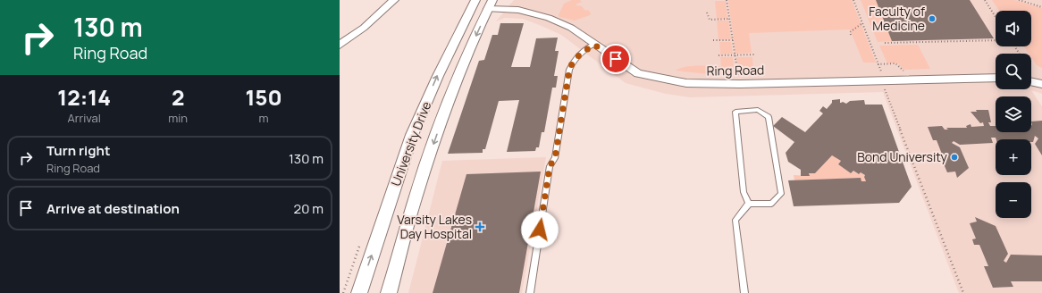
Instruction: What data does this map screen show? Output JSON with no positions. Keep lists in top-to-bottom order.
{
  "streets": {
    "street": ["Ring Road", "University Drive"]
  },
  "crossings": [
    ["Ring Road", "University Drive"]
  ],
  "places": {
    "other": ["Faculty of Medicine", "Bond University"],
    "health": ["Varsity Lakes Day Hospital"]
  },
  "page": {
    "turn": ["130 m", "Ring Road"],
    "map_buttons": ["+", "−"],
    "eta": [
      "12:14",
      "Arrival",
      "2",
      "min",
      "150",
      "m"
    ],
    "list": [
      {
        "name": "Turn right",
        "note": "Ring Road",
        "value": "130 m"
      },
      {
        "name": "Arrive at destination",
        "value": "20 m"
      }
    ]
  }
}
